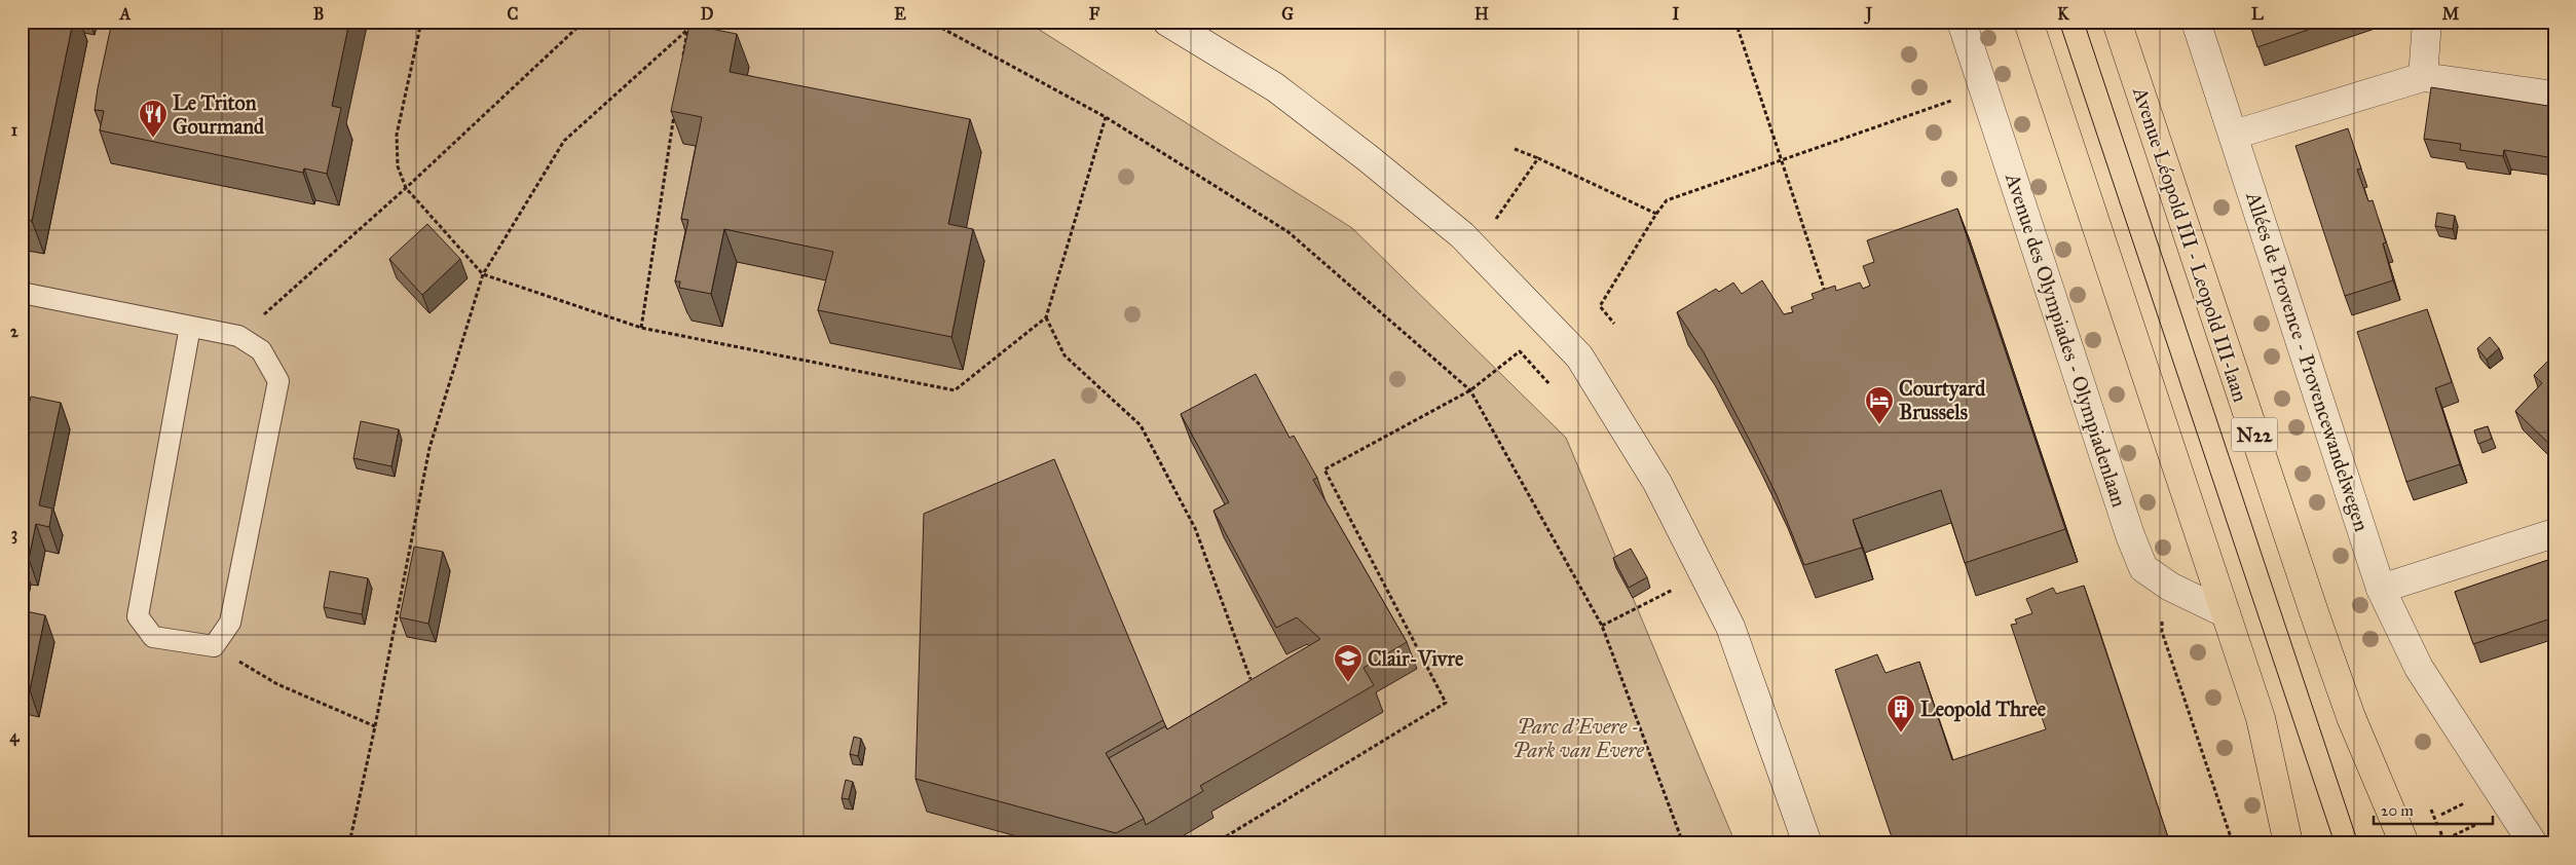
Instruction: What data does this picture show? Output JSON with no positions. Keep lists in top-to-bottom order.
{
  "streets": {
    "main road": ["Avenue Léopold III - Leopold III-laan", "N22"],
    "street": ["Avenue des Olympiades - Olympiadenlaan", "Allées de Provence - Provencewandelwegen"]
  },
  "parks": ["Parc d'Evere - Park van Evere"],
  "places": {
    "restaurant": ["Le Triton Gourmand"],
    "hotel": ["Courtyard Brussels"],
    "school or university": ["Clair-Vivre"],
    "building": ["Leopold Three"]
  },
  "scale_bar": "20 m",
  "grid": {
    "columns": [
      "A",
      "B",
      "C",
      "D",
      "E",
      "F",
      "G",
      "H",
      "I",
      "J",
      "K",
      "L",
      "M"
    ],
    "rows": [
      "1",
      "2",
      "3",
      "4"
    ]
  }
}
